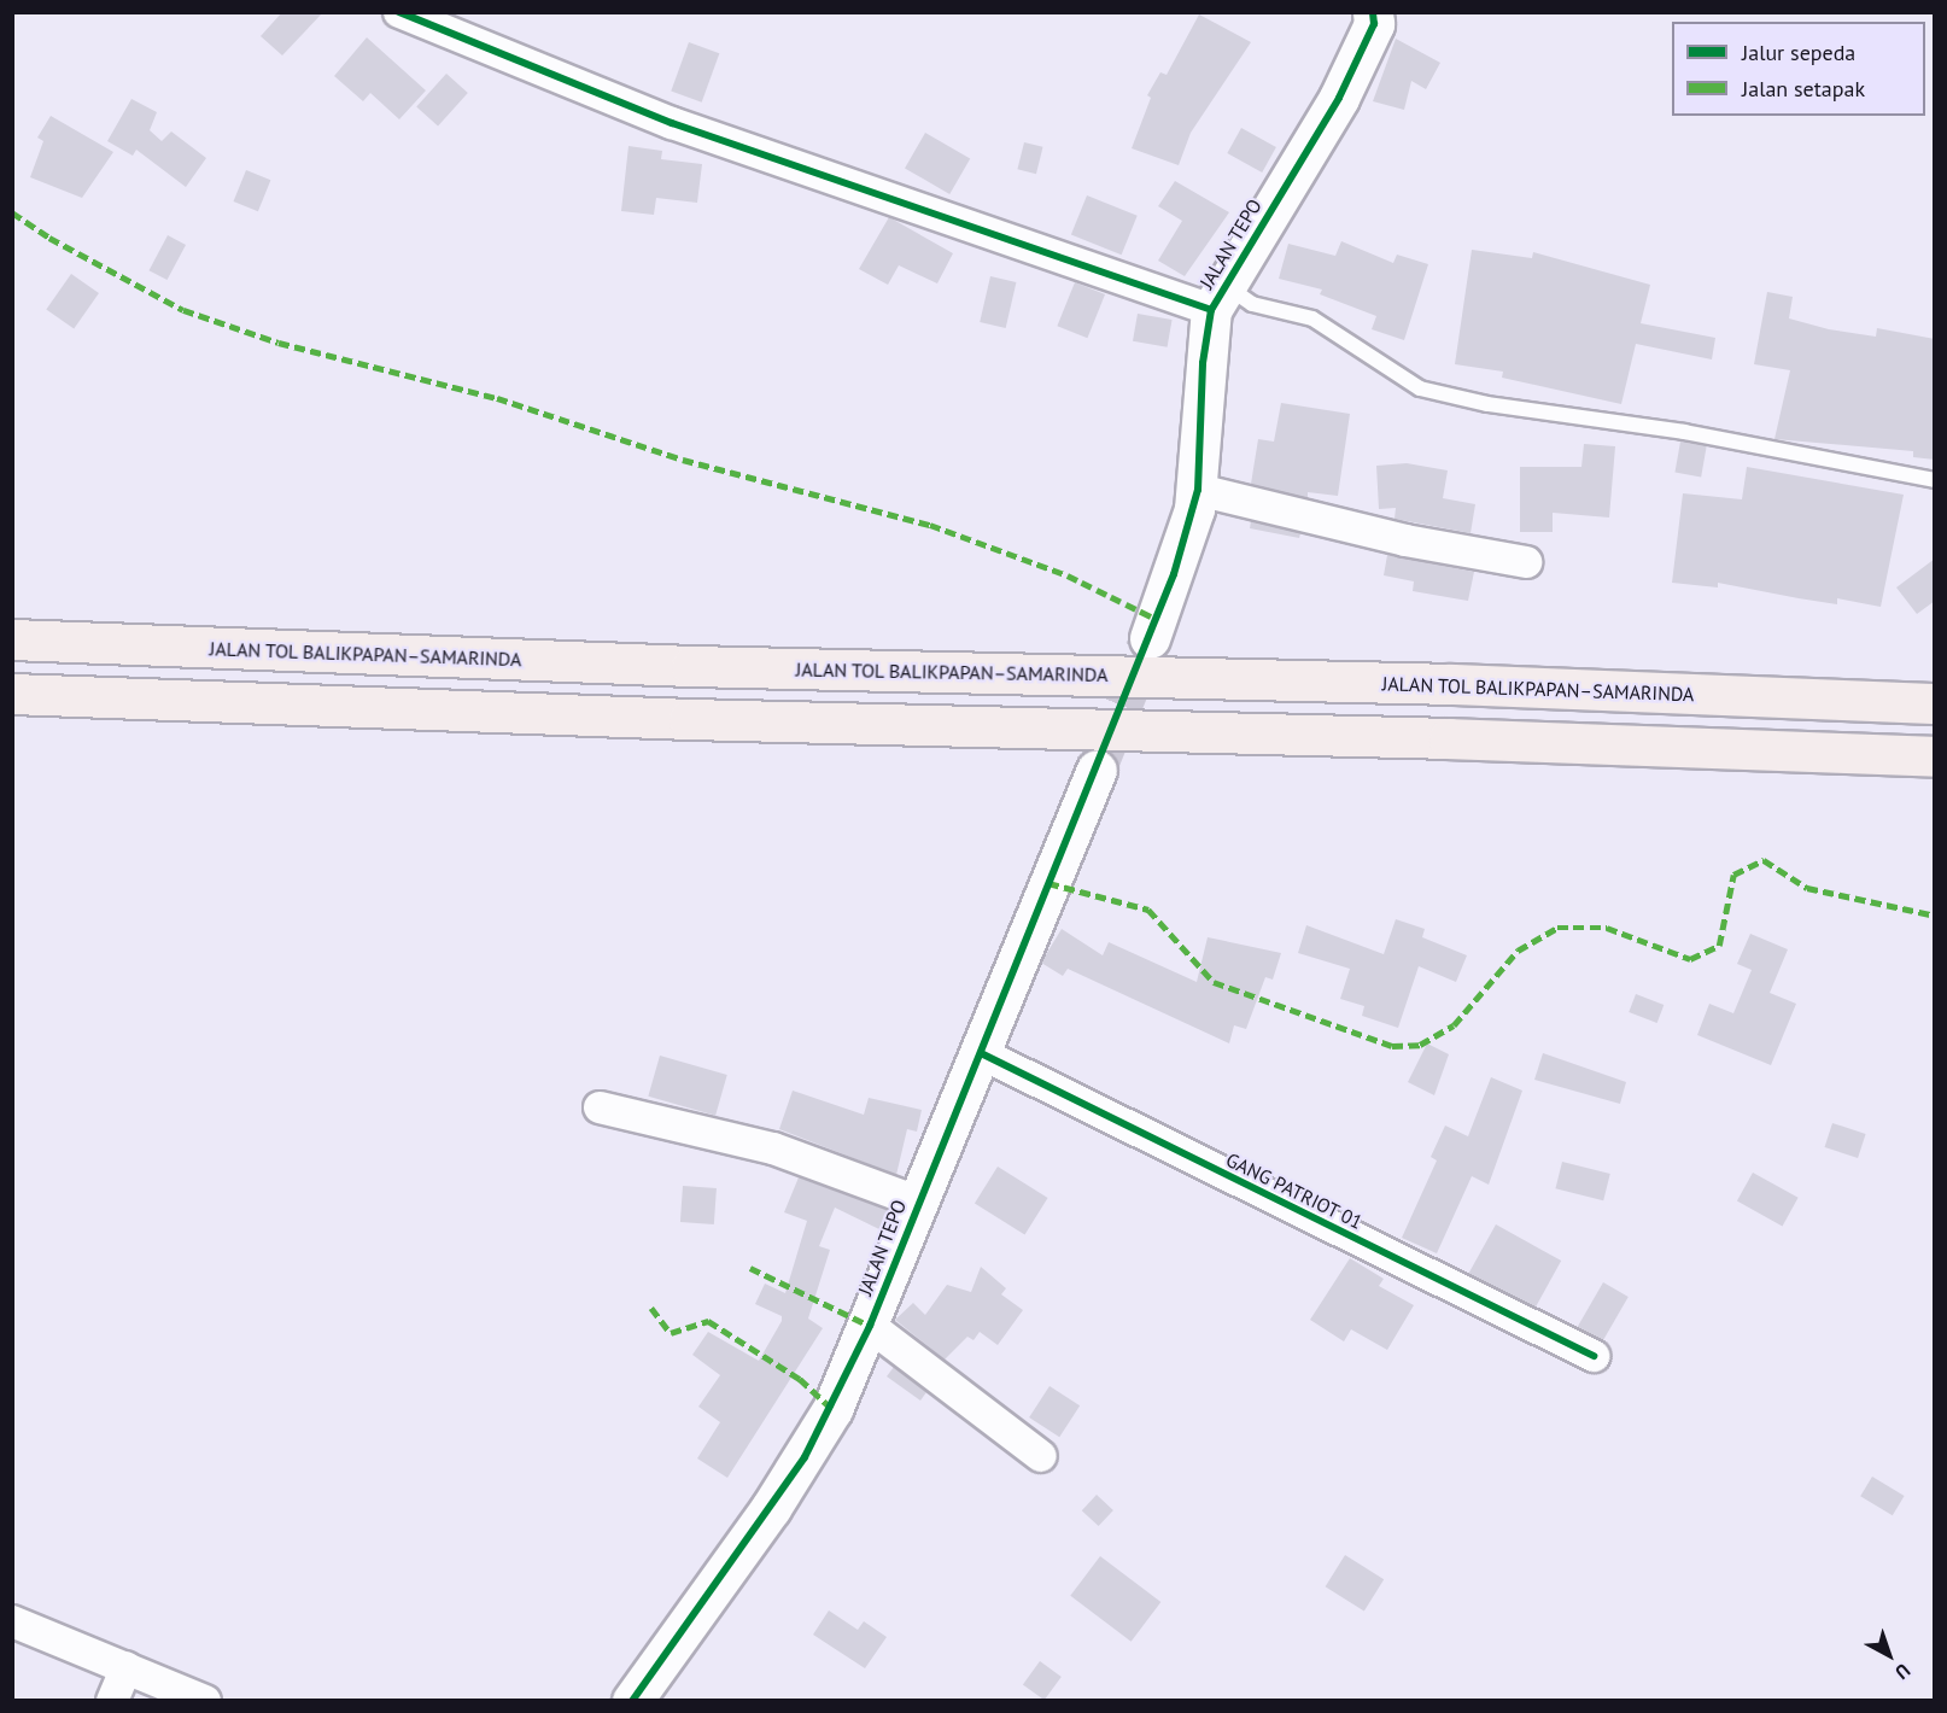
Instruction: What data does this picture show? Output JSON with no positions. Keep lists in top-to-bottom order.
{
  "streets": {
    "highway": ["JALAN TOL BALIKPAPAN–SAMARINDA"],
    "street": ["JALAN TEPO", "GANG PATRIOT 01"]
  },
  "crossings": [
    ["JALAN TEPO", "GANG PATRIOT 01"]
  ],
  "legend": ["Jalur sepeda", "Jalan setapak"],
  "north": "bottom right"
}
